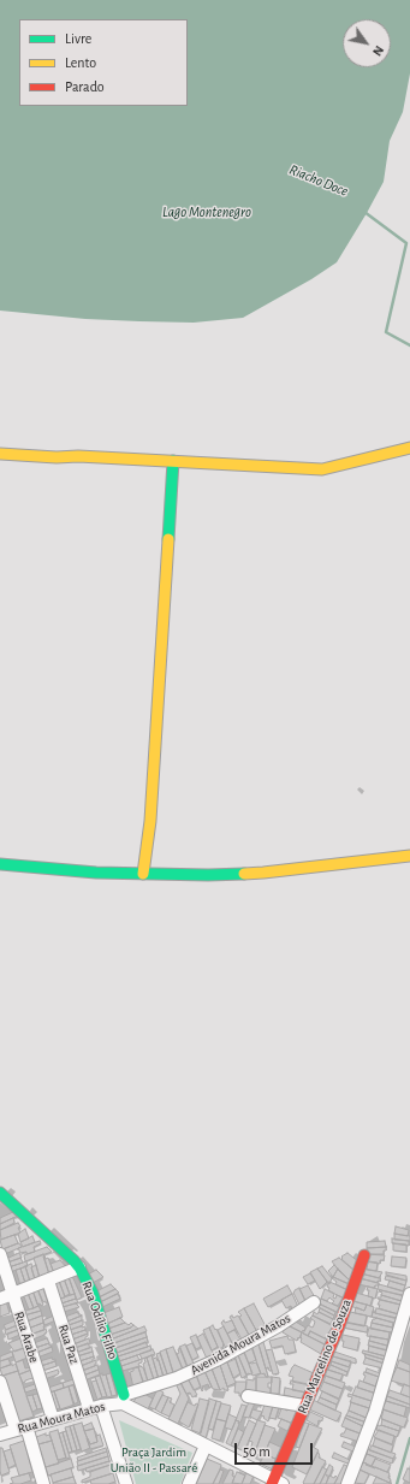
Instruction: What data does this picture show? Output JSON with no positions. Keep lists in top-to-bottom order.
{
  "streets": {
    "street": [
      "Rua Odílio Filho",
      "Rua Árabe",
      "Rua Paz",
      "Avenida Moura Matos",
      "Rua Marcelino de Souza",
      "Rua Moura Matos"
    ]
  },
  "crossings": [
    ["Rua Odílio Filho", "Avenida Moura Matos"],
    ["Rua Odílio Filho", "Rua Moura Matos"],
    ["Rua Árabe", "Rua Moura Matos"],
    ["Rua Paz", "Rua Moura Matos"],
    ["Avenida Moura Matos", "Rua Moura Matos"]
  ],
  "water": ["Riacho Doce", "Lago Montenegro"],
  "parks": ["Praça Jardim União II - Passaré"],
  "legend": ["Livre", "Lento", "Parado"],
  "scale_bar": "50 m",
  "north": "bottom right"
}
